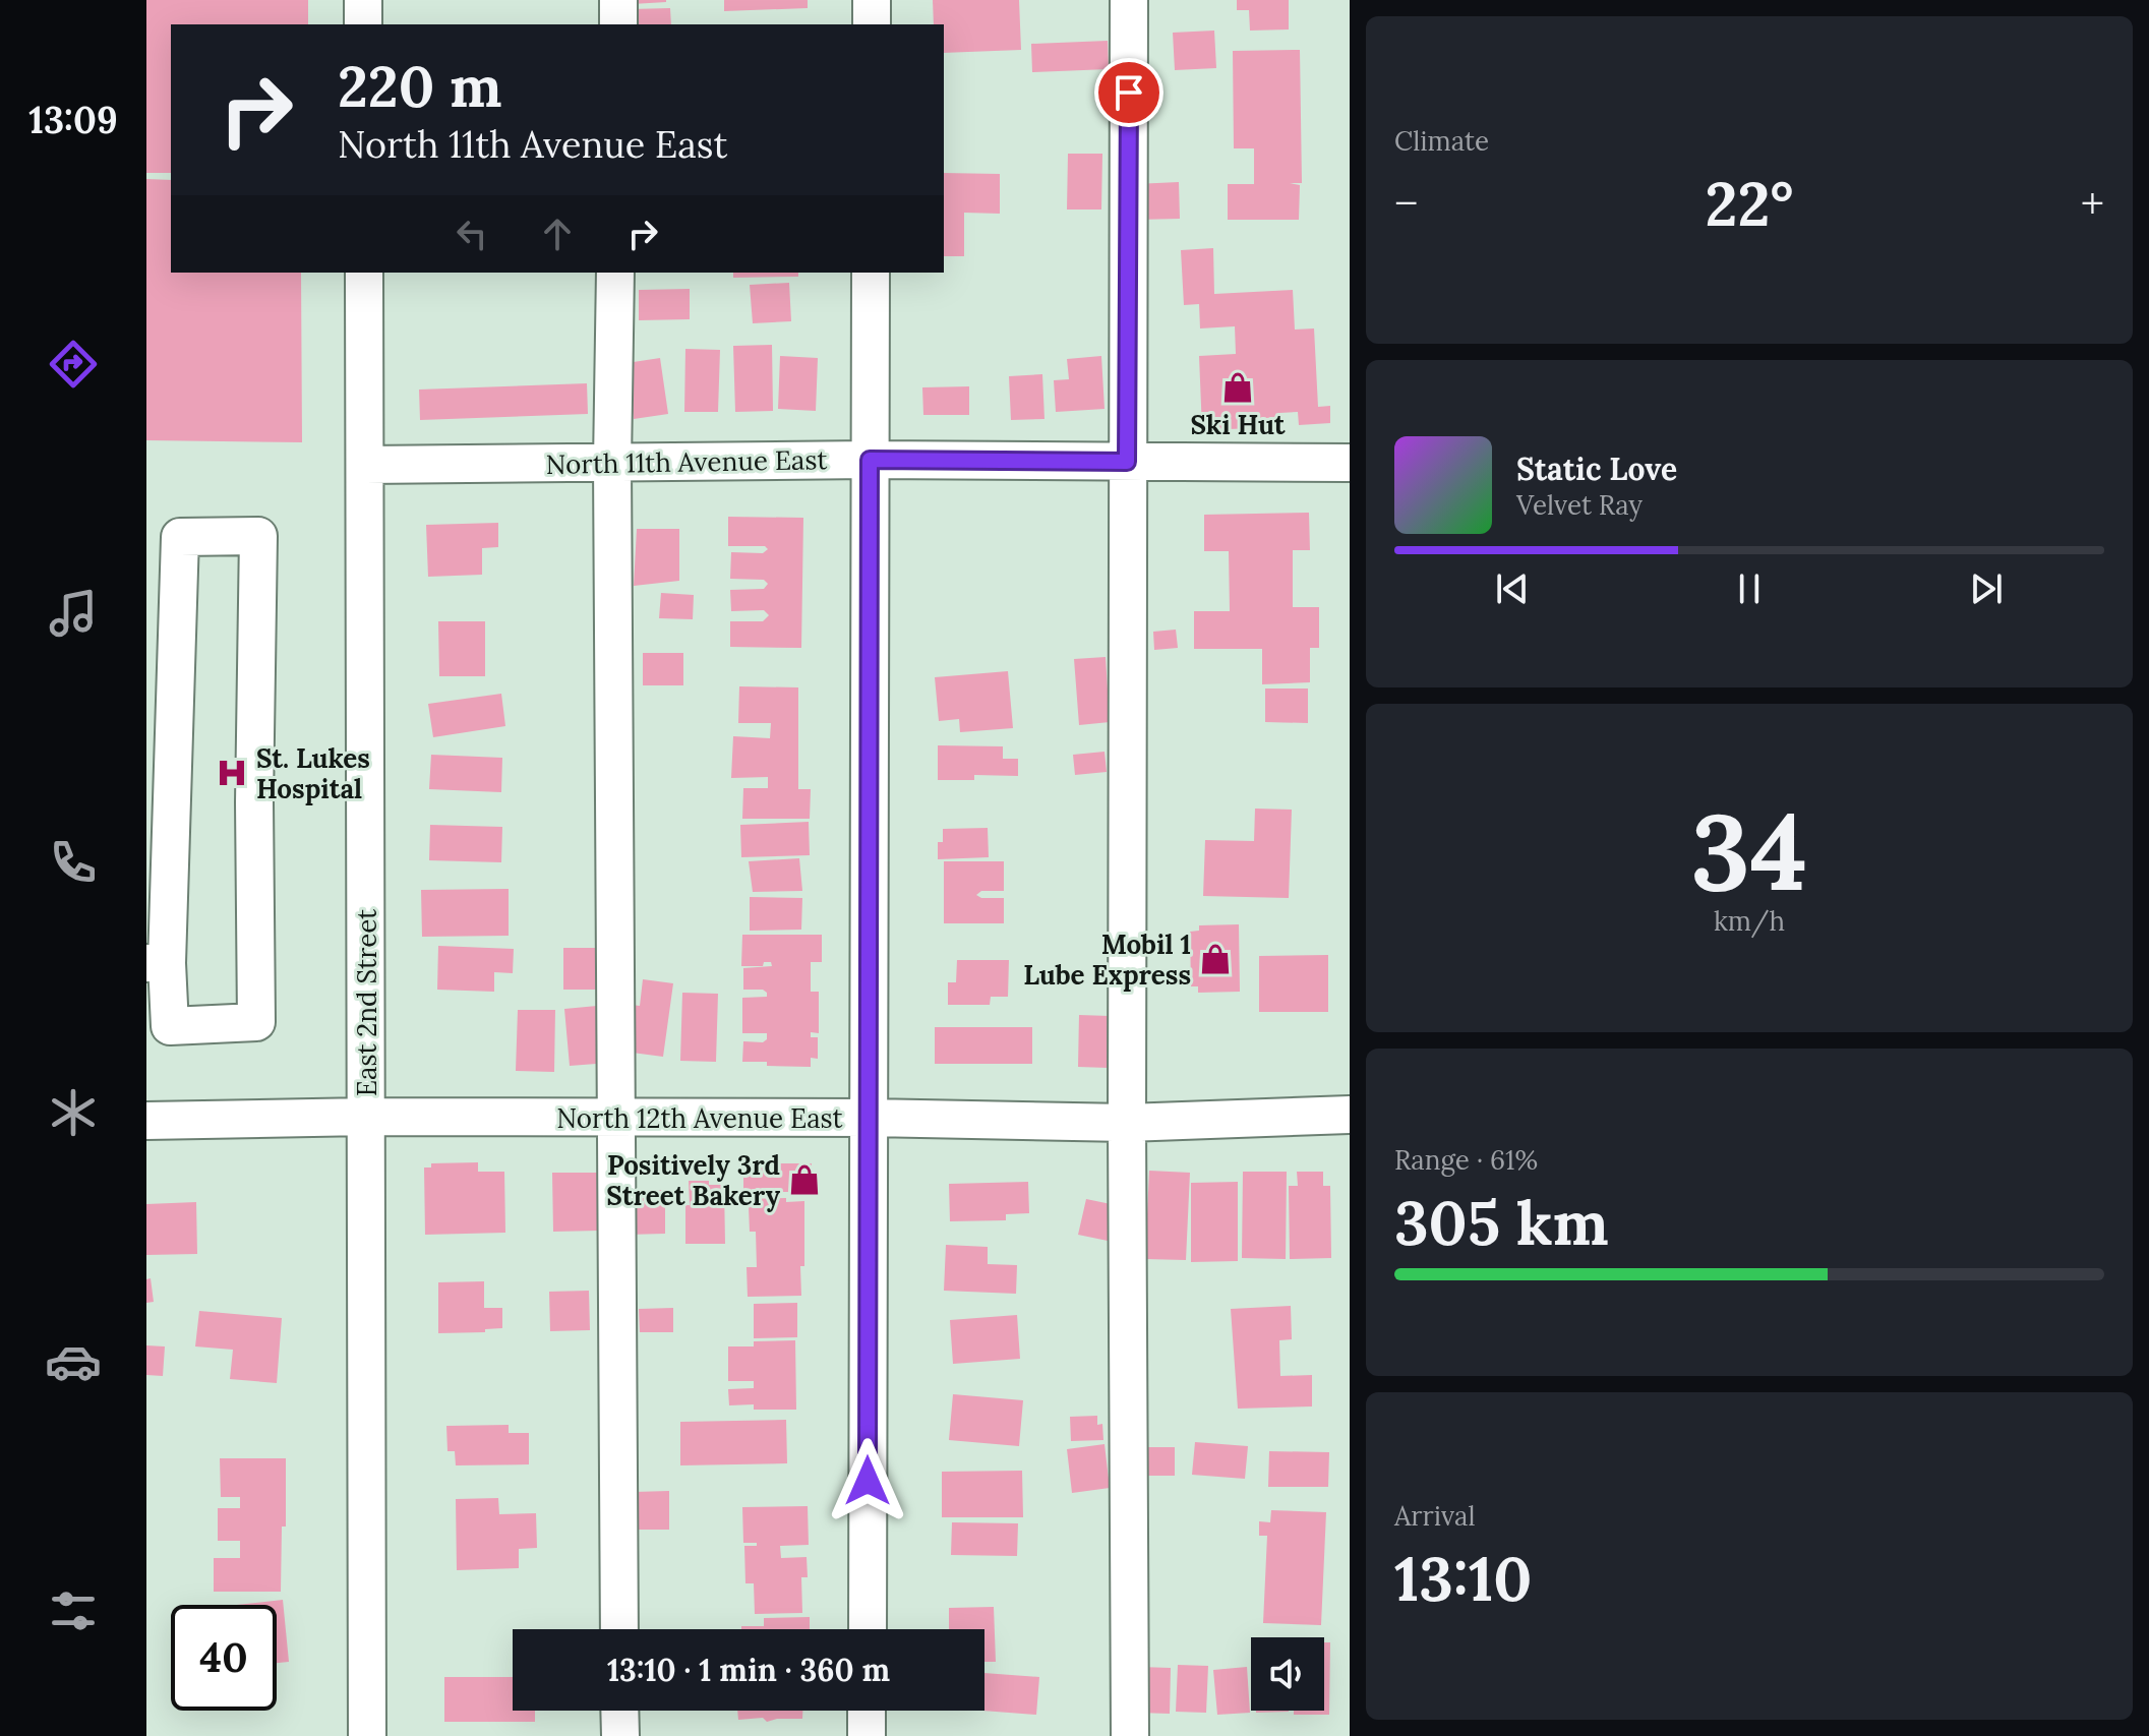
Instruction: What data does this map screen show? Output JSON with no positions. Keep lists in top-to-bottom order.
{
  "streets": {
    "street": ["North 11th Avenue East", "East 2nd Street", "North 12th Avenue East"]
  },
  "crossings": [
    ["North 11th Avenue East", "East 2nd Street"],
    ["East 2nd Street", "North 12th Avenue East"]
  ],
  "places": {
    "shop": ["Ski Hut", "Mobil 1 Lube Express", "Positively 3rd Street Bakery"],
    "hospital": ["St. Lukes Hospital"]
  },
  "page": {
    "tabs": "13:09",
    "tile": [
      "Climate",
      ["34", "km/h"],
      ["Range · 61%", "305 km"],
      ["Arrival", "13:10"]
    ],
    "turn": ["220 m", "North 11th Avenue East"],
    "heat": ["−", "22°", "+"],
    "song": ["Static Love", "Velvet Ray"],
    "limit": "40",
    "trip": "13:10 · 1 min · 360 m"
  }
}
